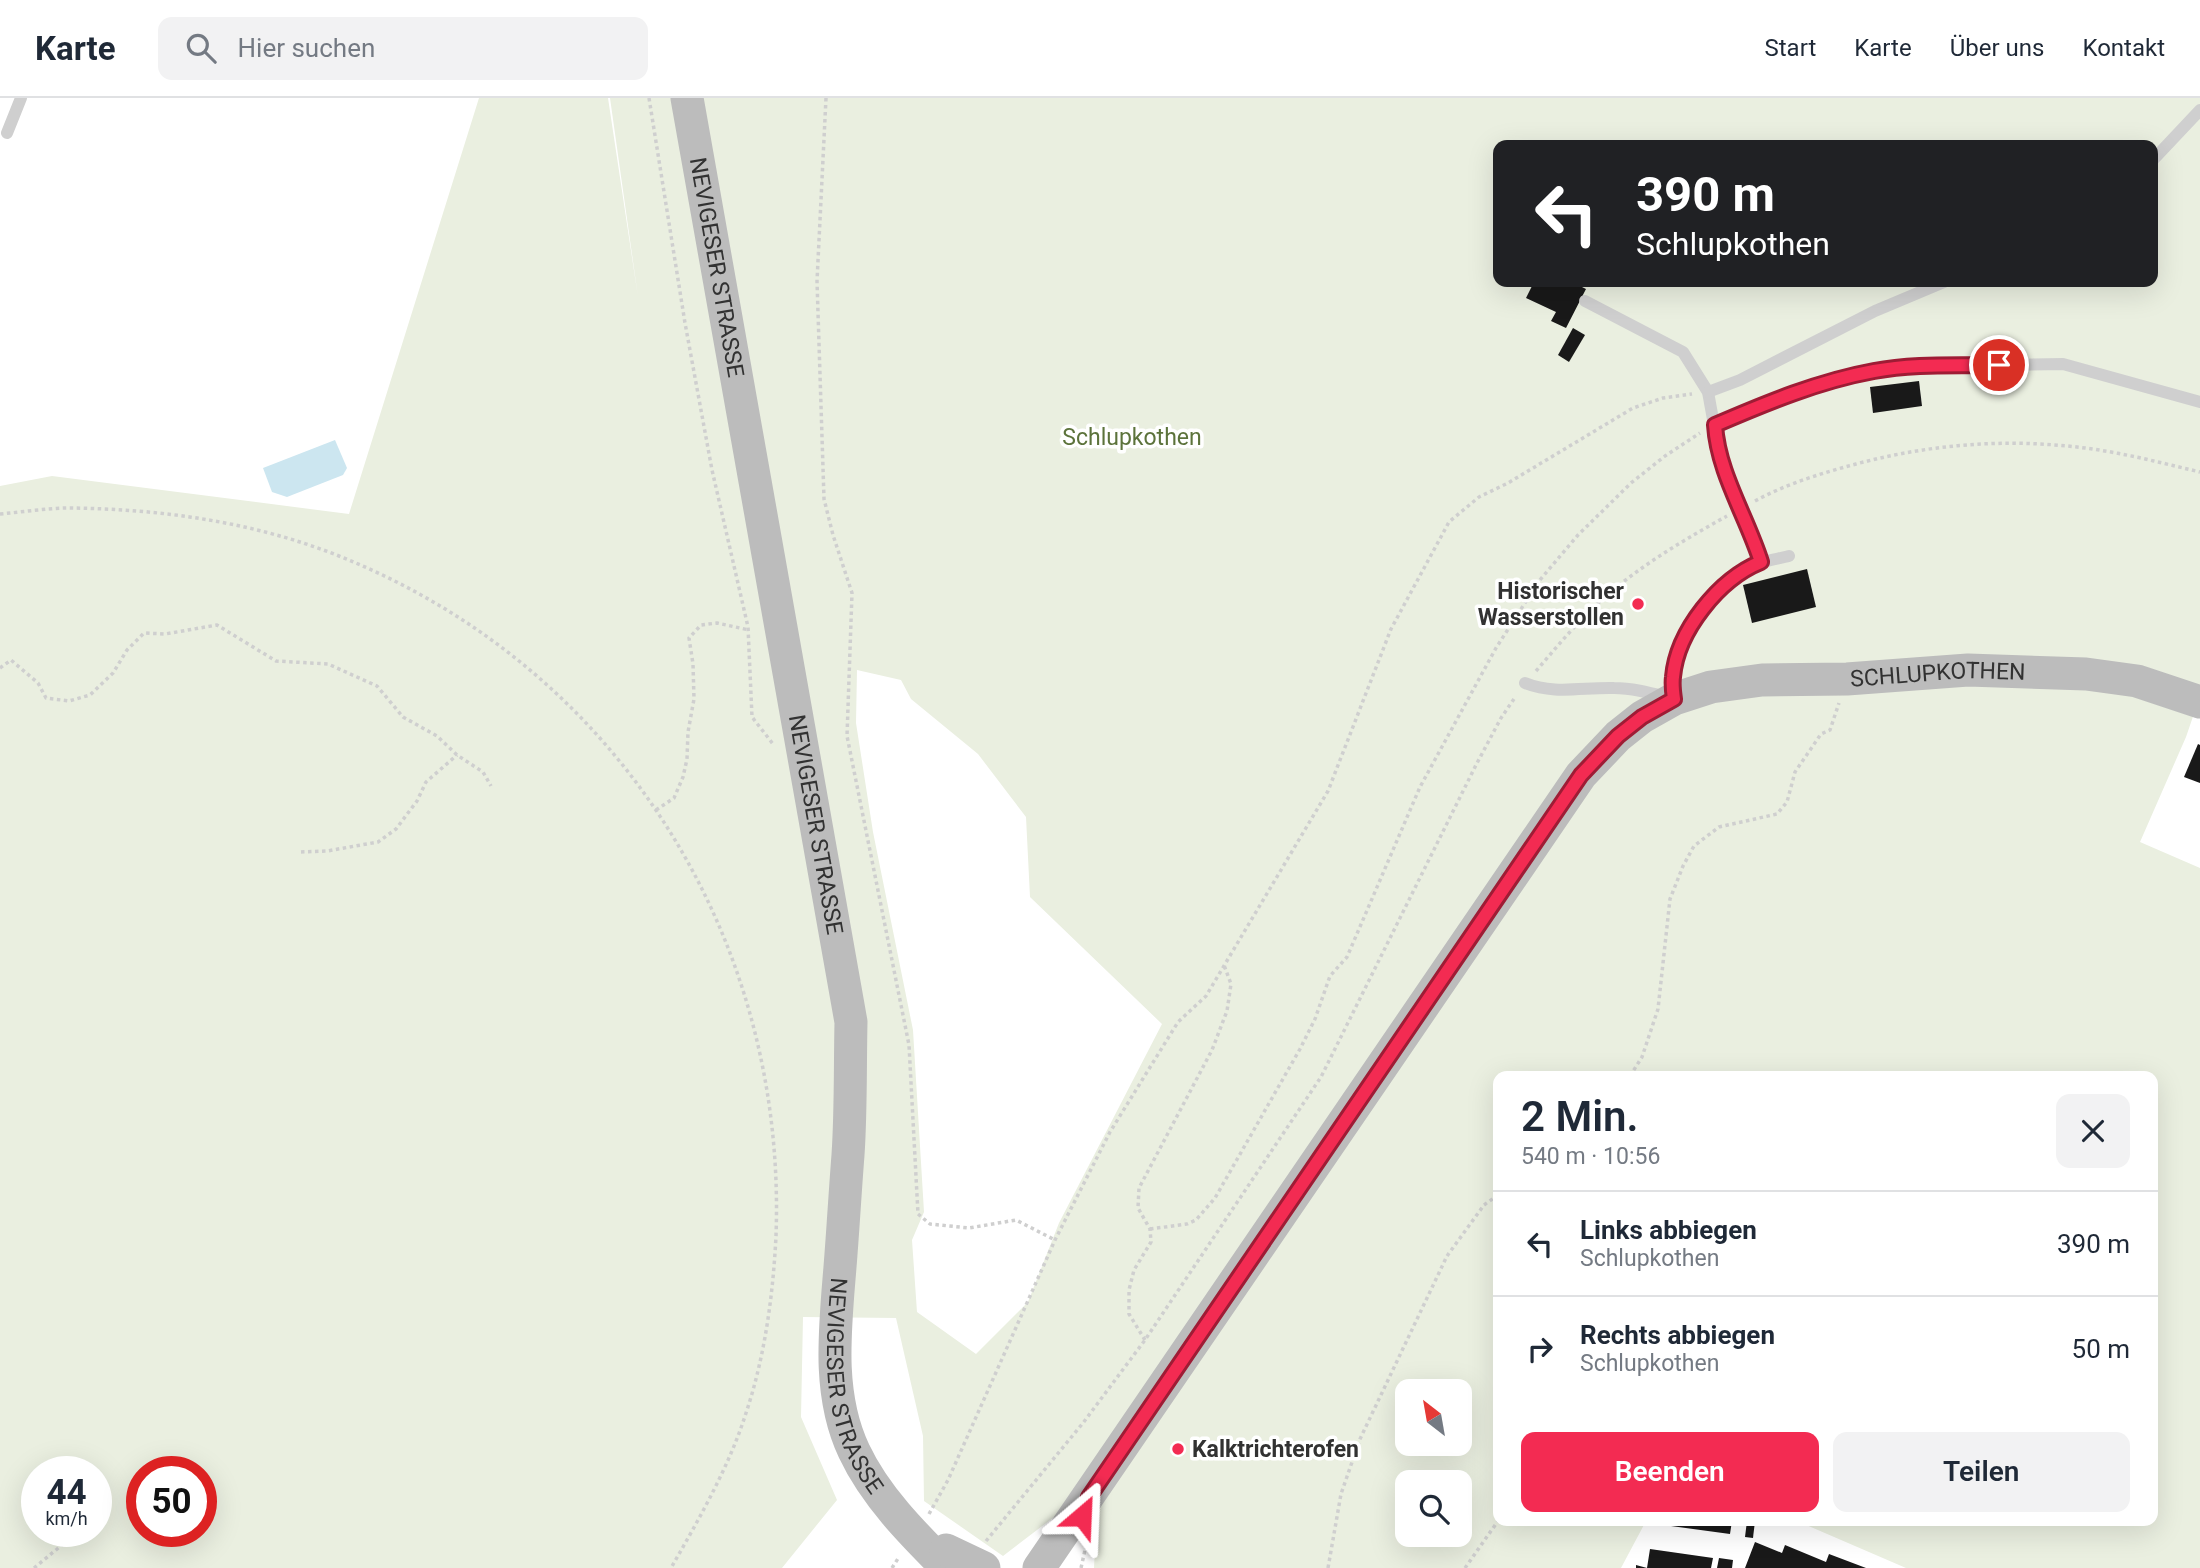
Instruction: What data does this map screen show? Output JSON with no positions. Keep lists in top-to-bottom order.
{
  "streets": {
    "main road": ["NEVIGESER STRASSE", "SCHLUPKOTHEN"]
  },
  "parks": ["Schlupkothen"],
  "places": ["Historischer Wasserstollen", "Kalktrichterofen"],
  "north": "top left",
  "page": {
    "header": "Karte",
    "search": "Hier suchen",
    "nav": [
      "Start",
      "Karte",
      "Über uns",
      "Kontakt"
    ],
    "turn": ["390 m", "Schlupkothen"],
    "heading": ["2 Min.", "540 m · 10:56"],
    "list": [
      {
        "name": "Links abbiegen",
        "note": "Schlupkothen",
        "value": "390 m"
      },
      {
        "name": "Rechts abbiegen",
        "note": "Schlupkothen",
        "value": "50 m"
      }
    ],
    "buttons": ["Beenden", "Teilen"],
    "speed": "44 km/h",
    "limit": "50"
  }
}
